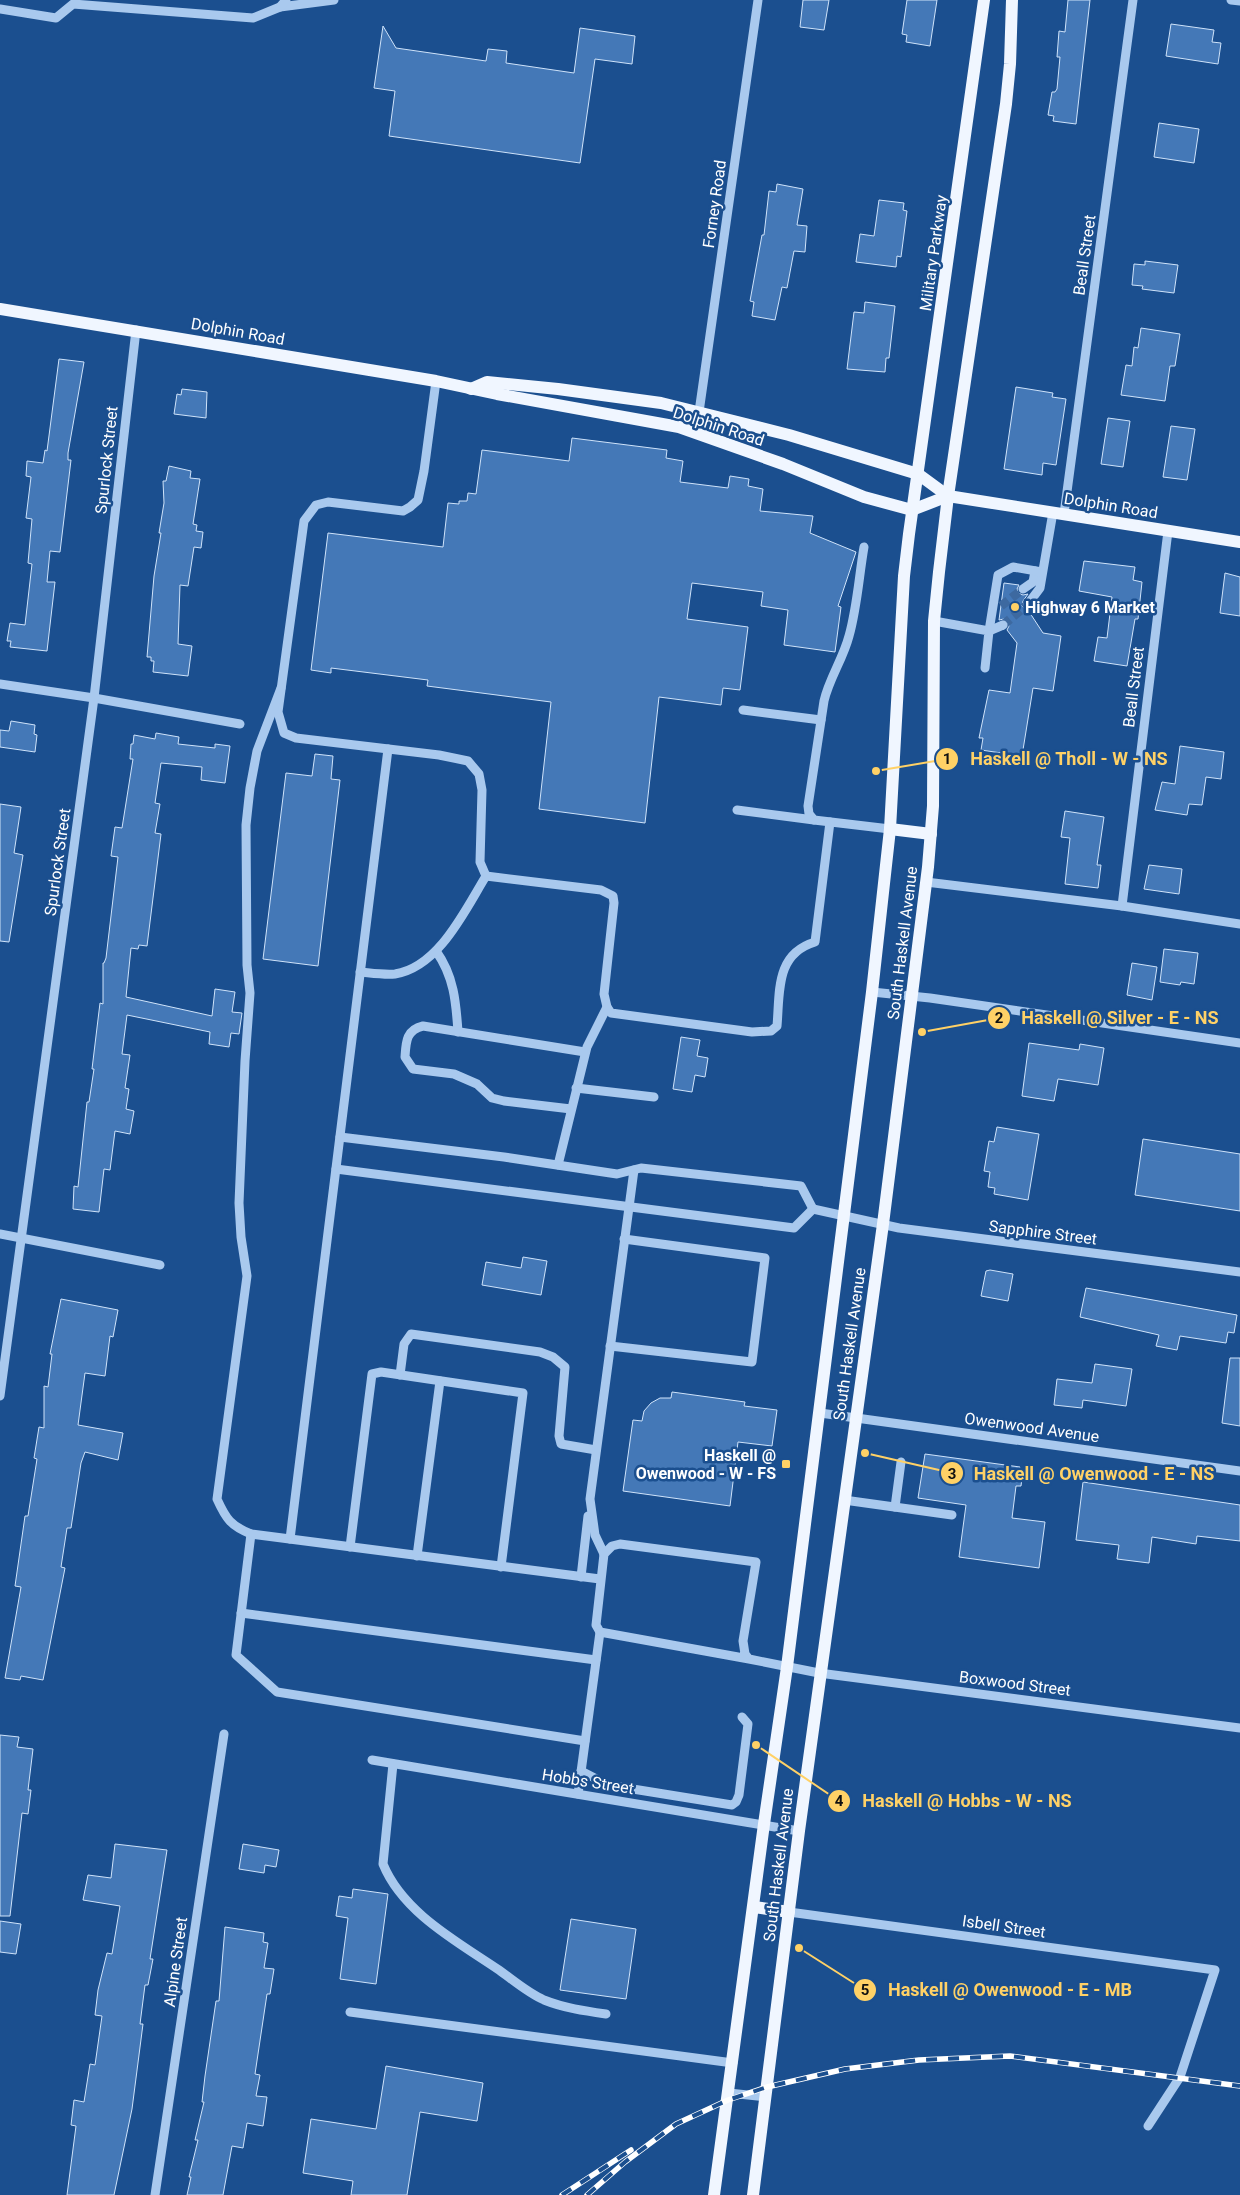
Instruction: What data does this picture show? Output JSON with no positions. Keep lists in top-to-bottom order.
{
  "streets": {
    "main road": ["Military Parkway", "Dolphin Road", "South Haskell Avenue"],
    "street": [
      "Forney Road",
      "Beall Street",
      "Spurlock Street",
      "Sapphire Street",
      "Owenwood Avenue",
      "Boxwood Street",
      "Hobbs Street",
      "Isbell Street",
      "Alpine Street"
    ]
  },
  "crossings": [
    ["Forney Road", "Dolphin Road"],
    ["Military Parkway", "Dolphin Road"],
    ["Military Parkway", "South Haskell Avenue"],
    ["Beall Street", "Dolphin Road"],
    ["Dolphin Road", "Spurlock Street"],
    ["Dolphin Road", "South Haskell Avenue"],
    ["South Haskell Avenue", "Sapphire Street"],
    ["South Haskell Avenue", "Owenwood Avenue"],
    ["South Haskell Avenue", "Boxwood Street"],
    ["South Haskell Avenue", "Hobbs Street"],
    ["South Haskell Avenue", "Isbell Street"]
  ],
  "places": {
    "other": [
      "Highway 6 Market",
      "Haskell @ Tholl - W - NS",
      "Haskell @ Silver - E - NS",
      "Haskell @ Owenwood - E - NS",
      "Haskell @ Hobbs - W - NS",
      "Haskell @ Owenwood - E - MB"
    ],
    "transit": ["Haskell @ Owenwood - W - FS"]
  }
}
